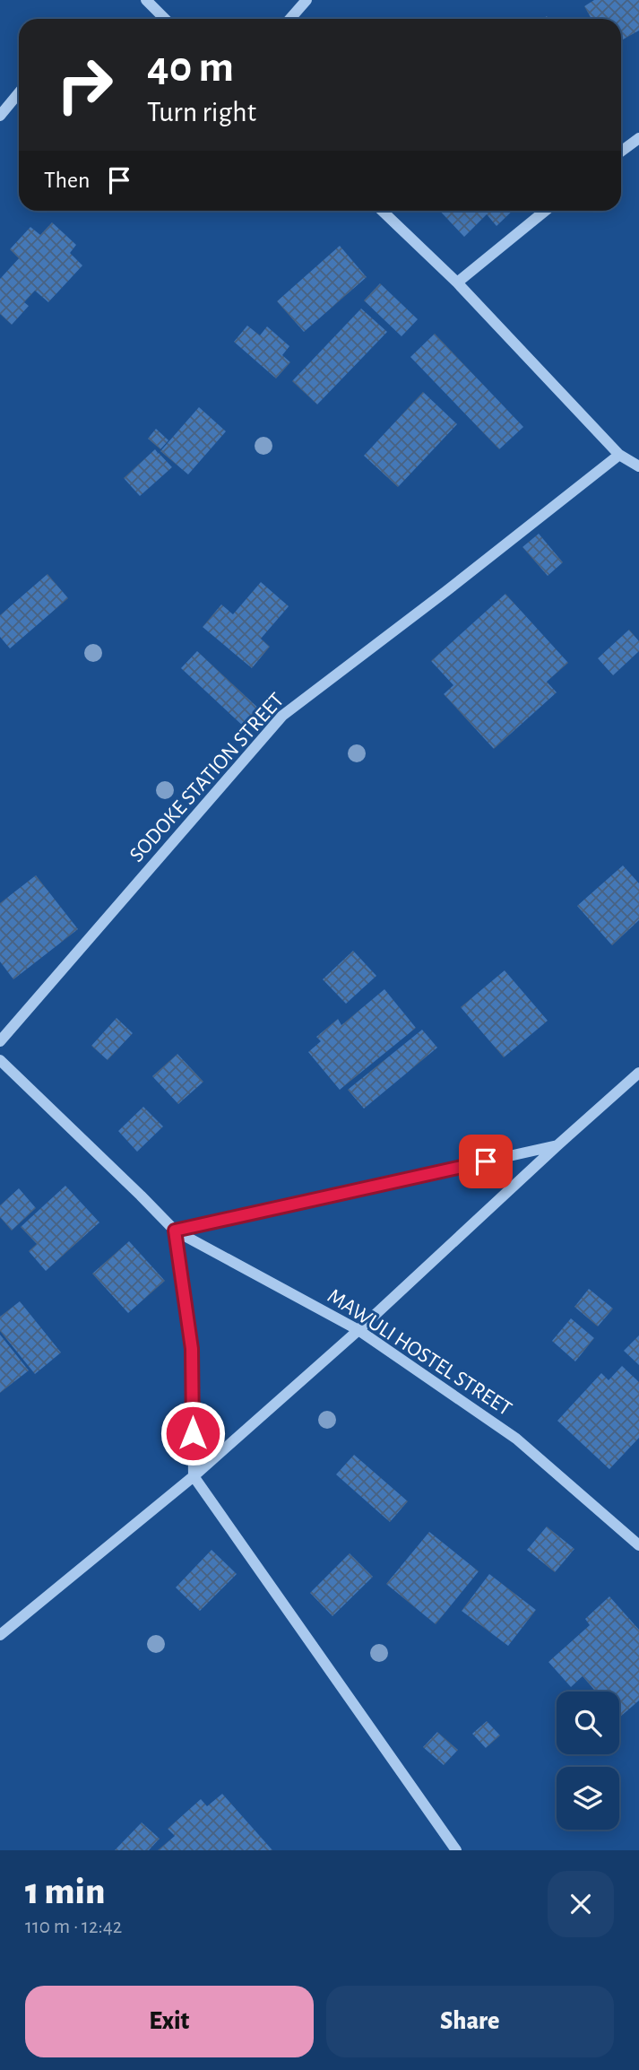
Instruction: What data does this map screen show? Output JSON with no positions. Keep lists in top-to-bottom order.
{
  "streets": {
    "street": ["SODOKE STATION STREET", "MAWULI HOSTEL STREET"]
  },
  "page": {
    "turn": ["40 m", "Turn right"],
    "then": "Then",
    "heading": ["1 min", "110 m · 12:42"],
    "buttons": ["Exit", "Share"]
  }
}
